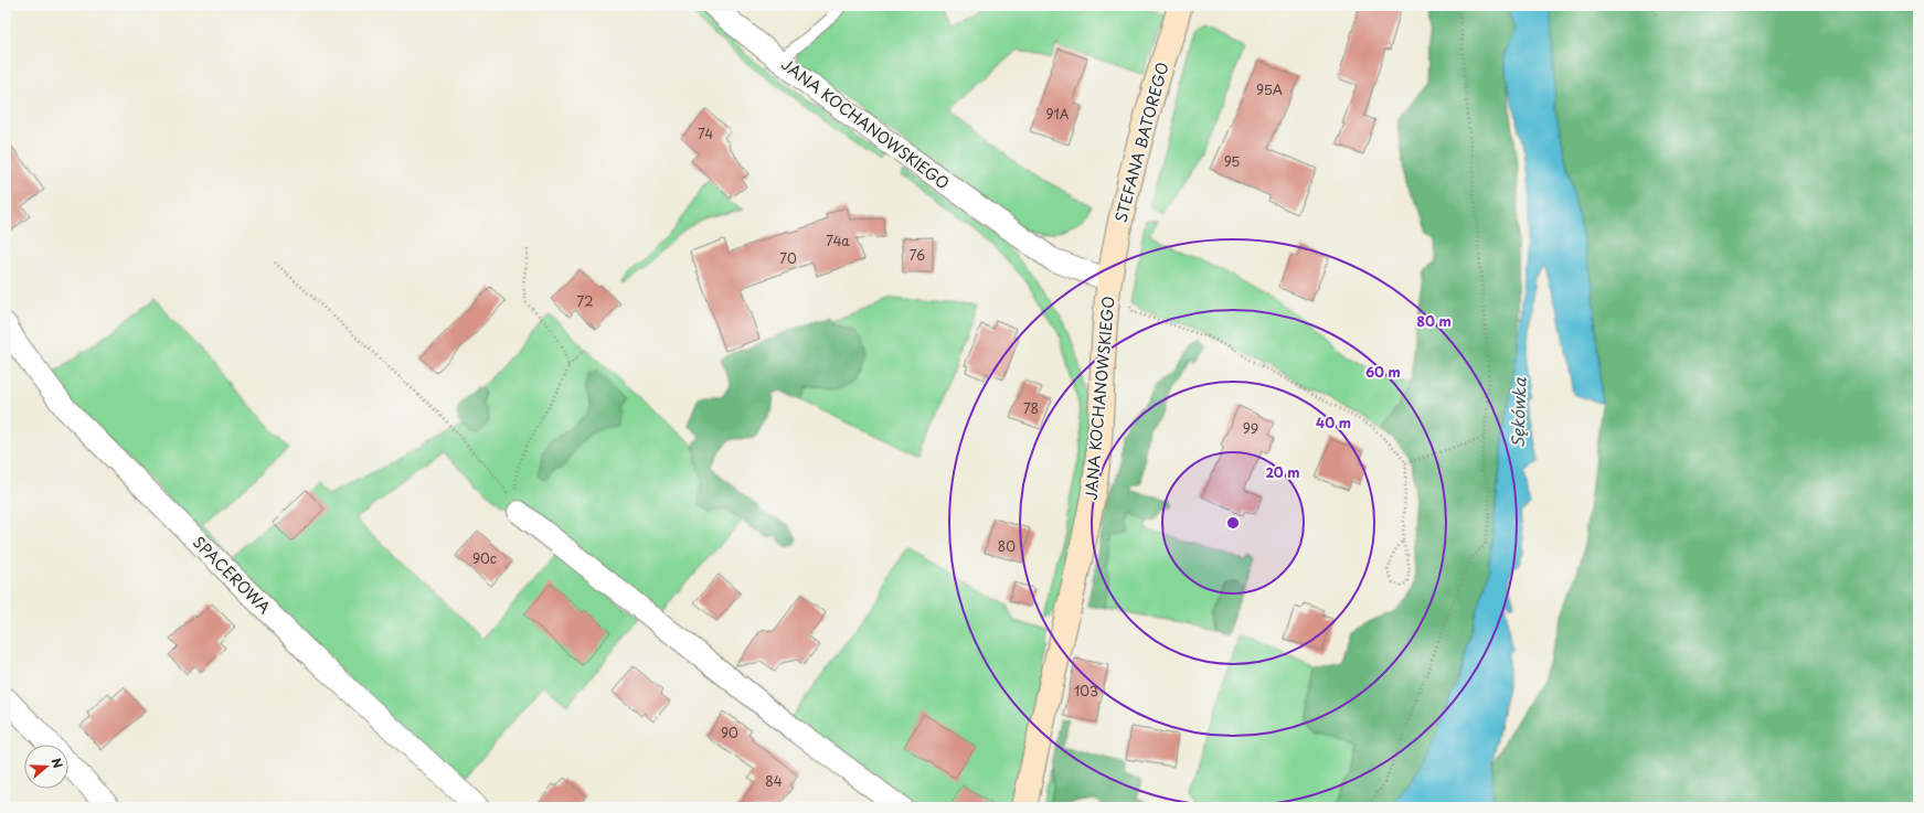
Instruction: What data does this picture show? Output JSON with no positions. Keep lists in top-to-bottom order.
{
  "streets": {
    "street": ["JANA KOCHANOWSKIEGO", "STEFANA BATOREGO", "SPACEROWA"]
  },
  "crossings": [
    ["JANA KOCHANOWSKIEGO", "STEFANA BATOREGO"]
  ],
  "water": ["Sękówka"],
  "house_numbers": [
    "95A",
    "91A",
    "74",
    "95",
    "74a",
    "76",
    "70",
    "72",
    "78",
    "99",
    "80",
    "90c",
    "103",
    "90",
    "84"
  ],
  "north": "right",
  "rings": [
    "80 m",
    "60 m",
    "40 m",
    "20 m"
  ]
}
